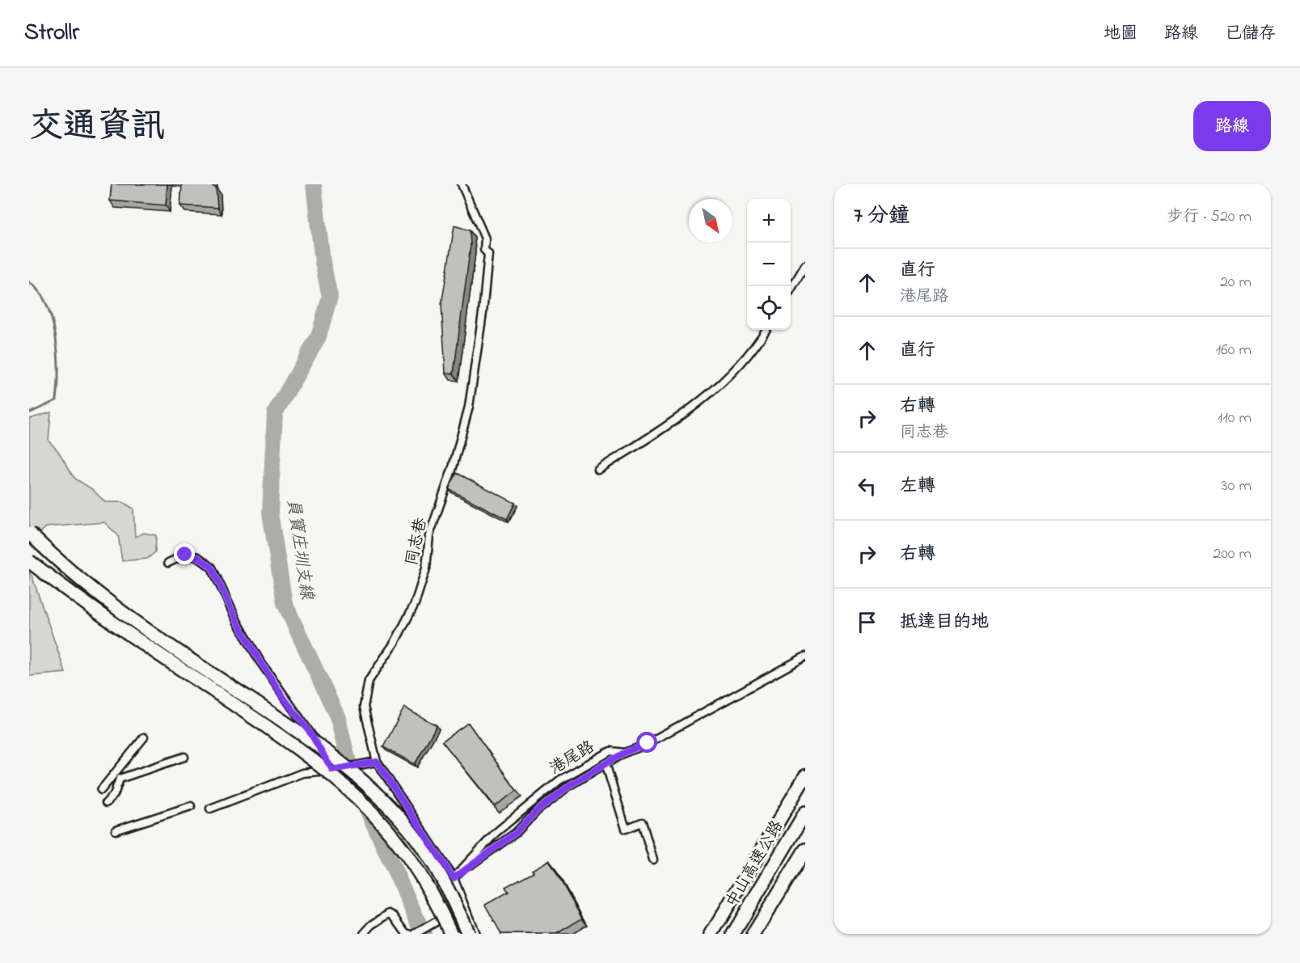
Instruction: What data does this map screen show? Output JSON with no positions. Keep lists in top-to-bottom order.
{
  "streets": {
    "highway": ["中山高速公路"],
    "street": ["同志巷", "港尾路"]
  },
  "crossings": [
    ["同志巷", "港尾路"]
  ],
  "water": ["員寶庄圳支線"],
  "north": "bottom right",
  "page": {
    "header": "Strollr",
    "nav": ["地圖", "路線", "已儲存"],
    "title": "交通資訊",
    "buttons": "路線",
    "heading": ["7 分鐘", "步行 · 520 m"],
    "map_buttons": ["+", "−"],
    "list": [
      ["直行", "港尾路", "20 m"],
      ["直行", "160 m"],
      ["右轉", "同志巷", "110 m"],
      ["左轉", "30 m"],
      ["右轉", "200 m"],
      "抵達目的地"
    ]
  }
}
